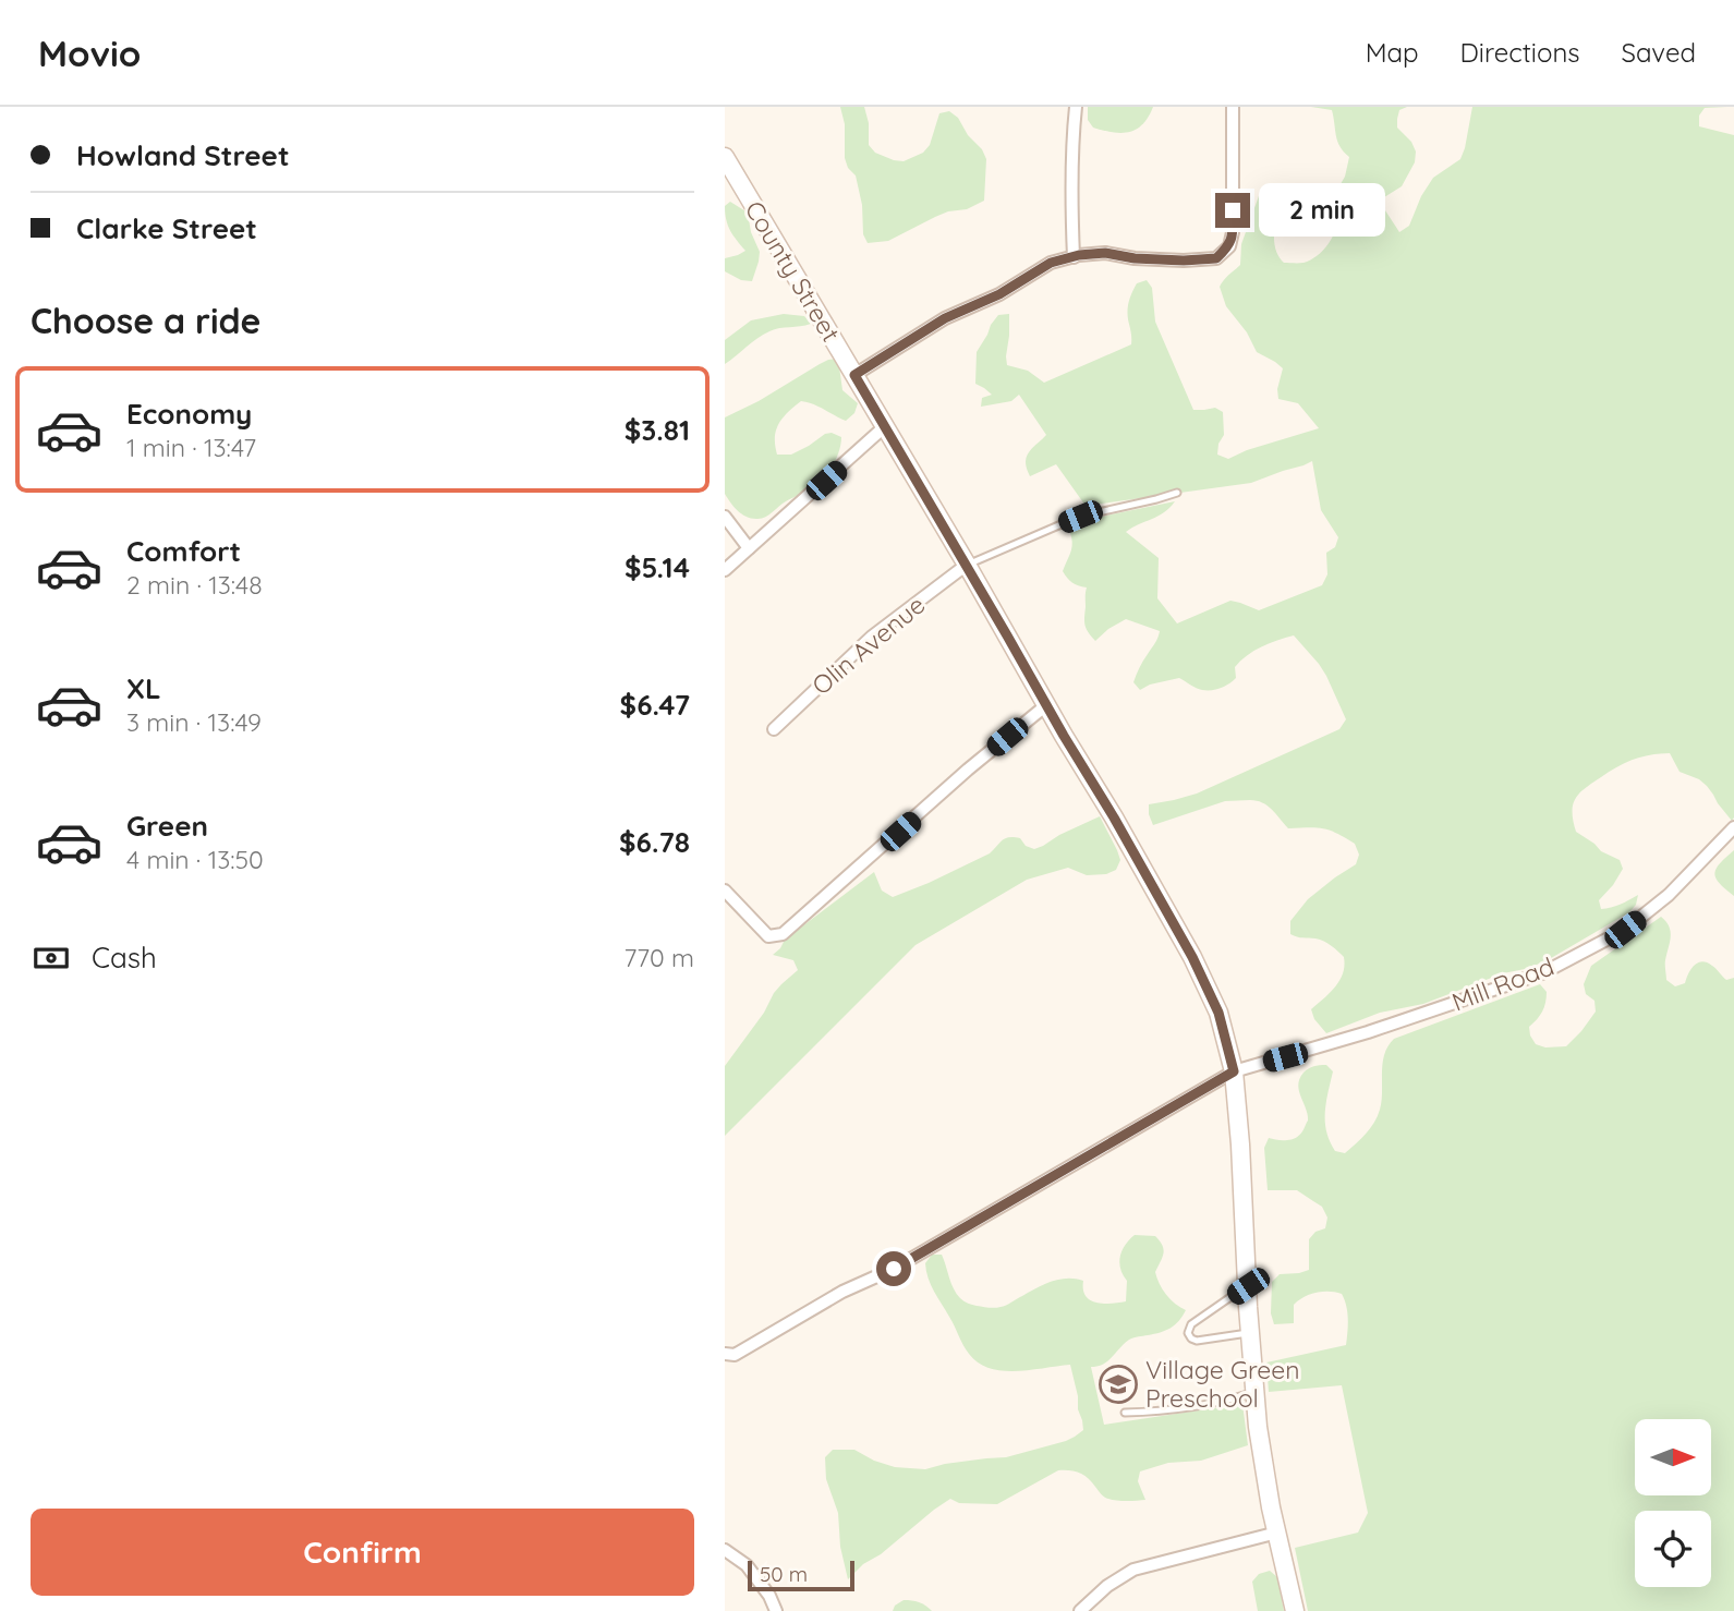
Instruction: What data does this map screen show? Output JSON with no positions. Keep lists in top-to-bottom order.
{
  "streets": {
    "street": ["County Street", "Olin Avenue", "Mill Road"]
  },
  "crossings": [
    ["County Street", "Olin Avenue"],
    ["County Street", "Mill Road"]
  ],
  "places": {
    "school or university": ["Village Green Preschool"]
  },
  "scale_bar": "50 m",
  "north": "right",
  "page": {
    "header": "Movio",
    "nav": ["Map", "Directions", "Saved"],
    "banner": ["Howland Street", "Clarke Street"],
    "bubble": "2 min",
    "heading": "Choose a ride",
    "list": [
      {
        "name": "Economy",
        "note": "1 min · 13:47",
        "value": "$3.81"
      },
      {
        "name": "Comfort",
        "note": "2 min · 13:48",
        "value": "$5.14"
      },
      {
        "name": "XL",
        "note": "3 min · 13:49",
        "value": "$6.47"
      },
      {
        "name": "Green",
        "note": "4 min · 13:50",
        "value": "$6.78"
      }
    ],
    "pay": ["Cash", "770 m"],
    "buttons": "Confirm",
    "scale": "50 m"
  }
}
